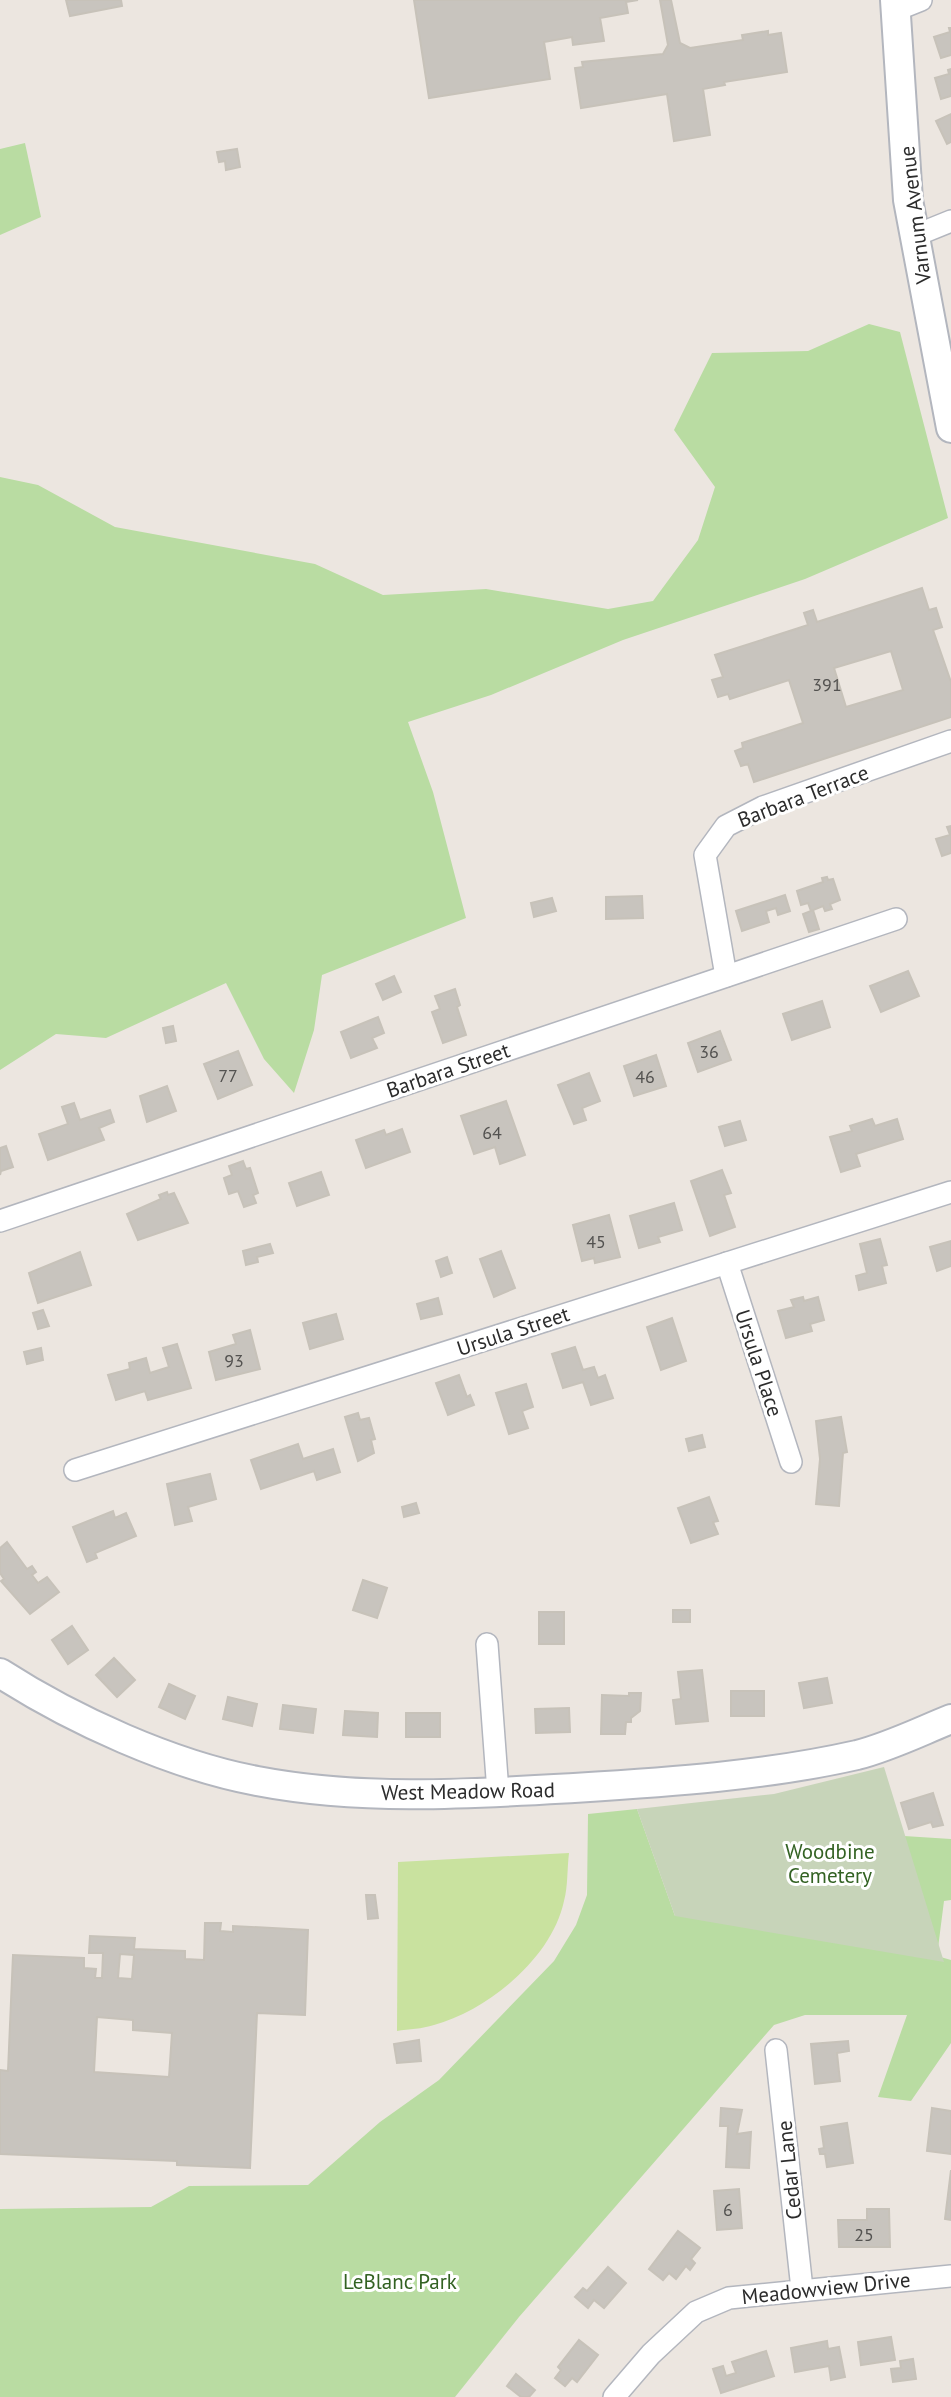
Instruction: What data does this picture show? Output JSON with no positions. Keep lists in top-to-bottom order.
{
  "streets": {
    "street": [
      "Varnum Avenue",
      "Barbara Terrace",
      "Barbara Street",
      "Ursula Street",
      "Ursula Place",
      "West Meadow Road",
      "Cedar Lane",
      "Meadowview Drive"
    ]
  },
  "crossings": [
    ["Barbara Terrace", "Barbara Street"],
    ["Ursula Street", "Ursula Place"],
    ["Cedar Lane", "Meadowview Drive"]
  ],
  "parks": ["Woodbine Cemetery", "LeBlanc Park"],
  "house_numbers": [
    "391",
    "36",
    "77",
    "46",
    "64",
    "45",
    "93",
    "6",
    "25"
  ]
}
